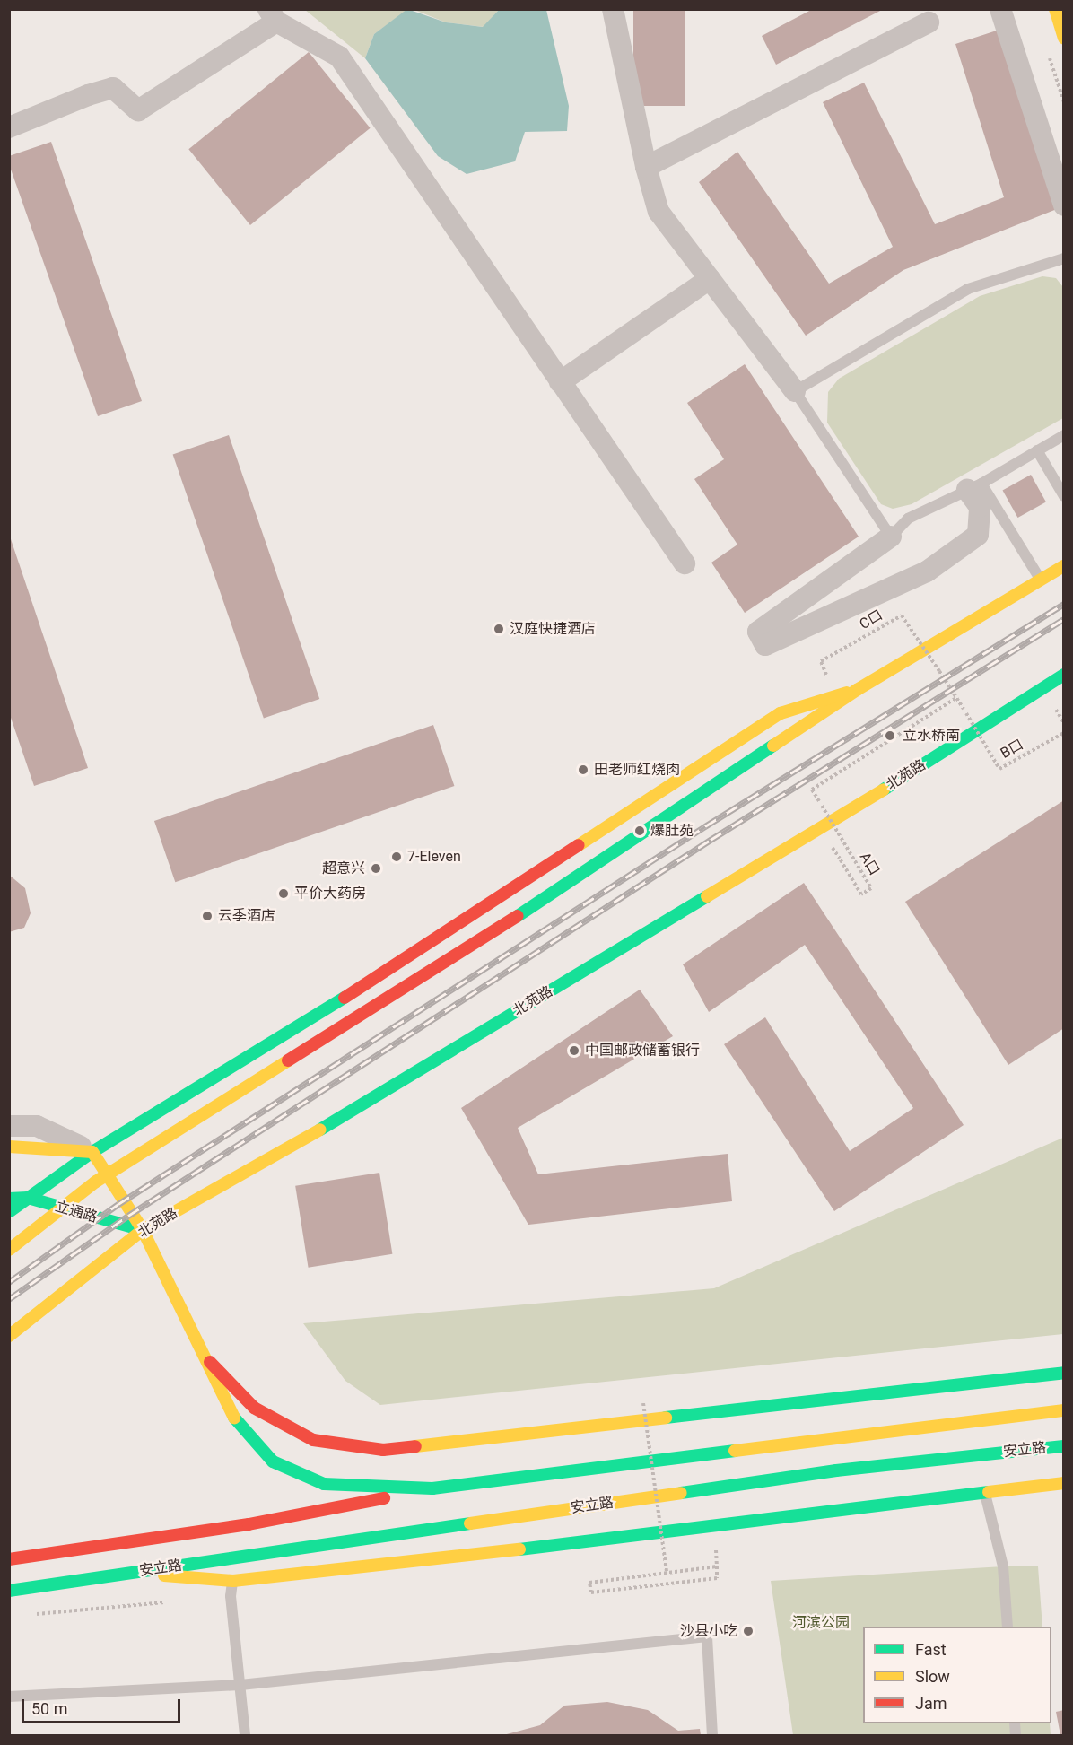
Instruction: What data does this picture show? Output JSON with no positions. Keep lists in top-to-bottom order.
{
  "streets": {
    "main road": ["北苑路", "立通路", "安立路"],
    "path": ["C口", "B口", "A口"]
  },
  "crossings": [
    ["C口", "B口"],
    ["C口", "A口"],
    ["B口", "A口"],
    ["北苑路", "立通路"]
  ],
  "parks": ["河滨公园"],
  "places": [
    "汉庭快捷酒店",
    "立水桥南",
    "田老师红烧肉",
    "爆肚苑",
    "7-Eleven",
    "超意兴",
    "平价大药房",
    "云季酒店",
    "中国邮政储蓄银行",
    "沙县小吃"
  ],
  "legend": ["Fast", "Slow", "Jam"],
  "scale_bar": "50 m"
}
